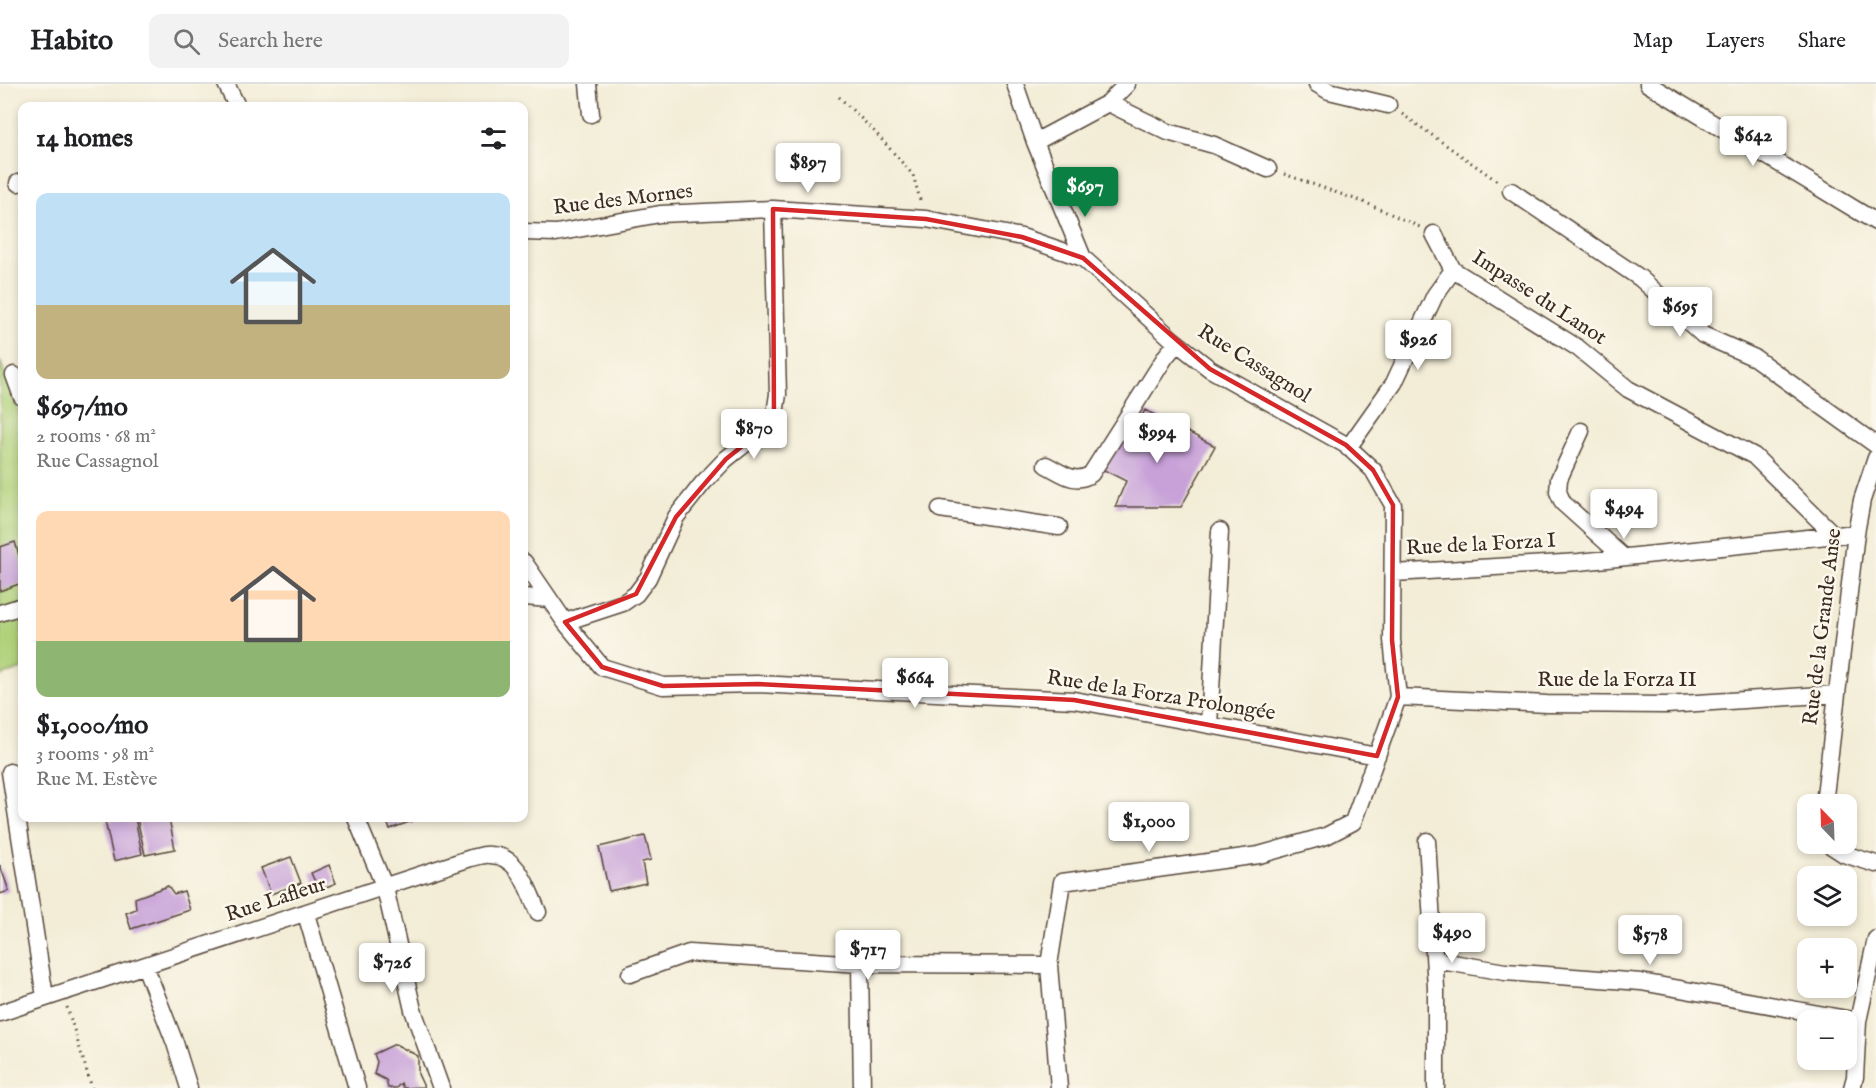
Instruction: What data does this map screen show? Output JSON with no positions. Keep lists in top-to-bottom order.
{
  "streets": {
    "street": [
      "Rue des Mornes",
      "Impasse du Lanot",
      "Rue Cassagnol",
      "Rue de la Forza I",
      "Rue de la Grande Anse",
      "Rue de la Forza II",
      "Rue de la Forza Prolongée",
      "Rue Lafleur"
    ]
  },
  "crossings": [
    ["Rue des Mornes", "Rue Cassagnol"],
    ["Impasse du Lanot", "Rue de la Forza I"],
    ["Rue Cassagnol", "Rue de la Forza I"],
    ["Rue Cassagnol", "Rue de la Forza II"],
    ["Rue de la Forza I", "Rue de la Grande Anse"],
    ["Rue de la Grande Anse", "Rue de la Forza II"]
  ],
  "north": "top left",
  "page": {
    "header": "Habito",
    "search": "Search here",
    "nav": ["Map", "Layers", "Share"],
    "heading": "14 homes",
    "price": [
      "$642",
      "$897",
      "$697",
      "$695",
      "$926",
      "$870",
      "$994",
      "$494",
      "$664",
      "$1,000",
      "$490",
      "$578",
      "$717",
      "$726"
    ],
    "list": [
      {
        "name": "$697/mo",
        "note": "2 rooms · 68 m² · Rue Cassagnol"
      },
      {
        "name": "$1,000/mo",
        "note": "3 rooms · 98 m² · Rue M. Estève"
      }
    ],
    "map_buttons": ["+", "−"]
  }
}
